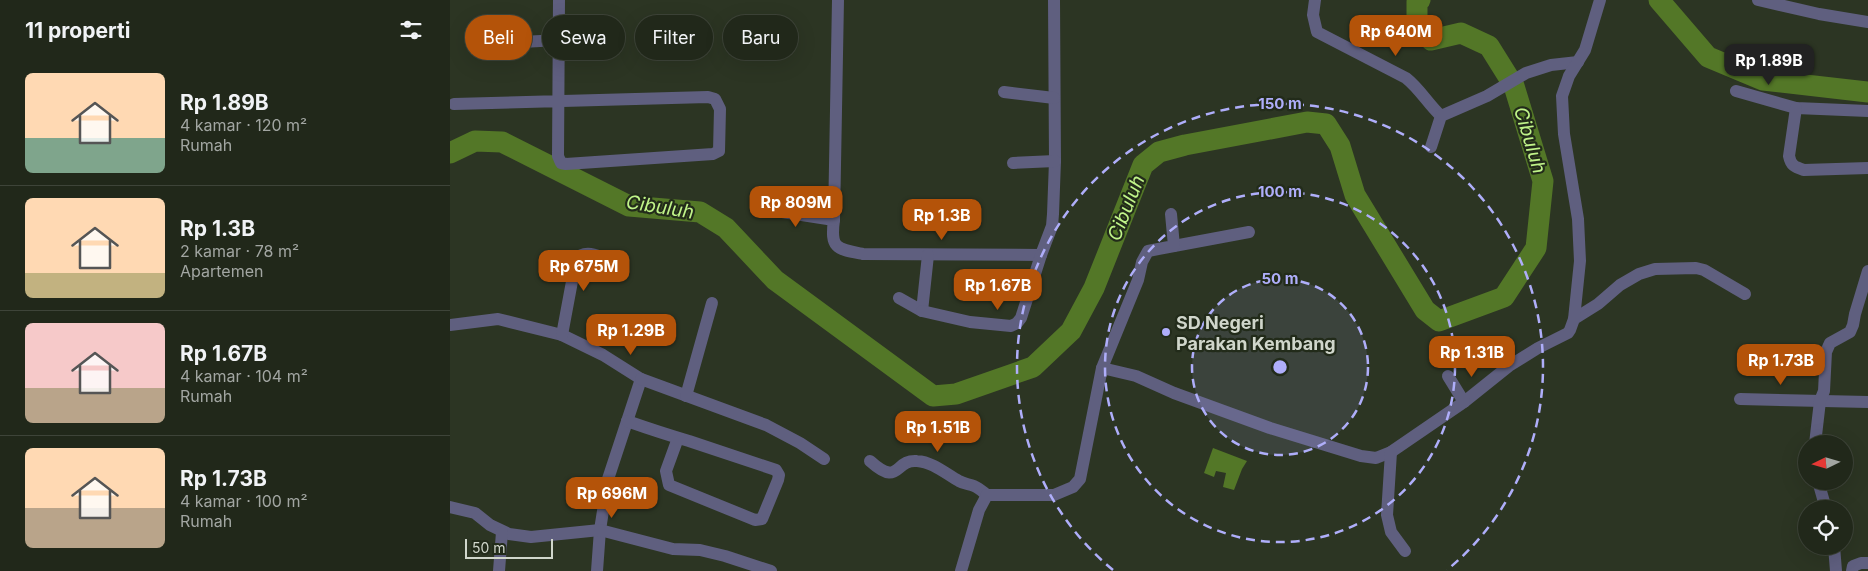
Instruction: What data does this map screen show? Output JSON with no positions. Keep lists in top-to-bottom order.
{
  "water": ["Cibuluh"],
  "places": ["SD Negeri Parakan Kembang"],
  "scale_bar": "50 m",
  "north": "left",
  "page": {
    "heading": "11 properti",
    "price": [
      "Rp 640M",
      "Rp 1.89B",
      "Rp 809M",
      "Rp 1.3B",
      "Rp 675M",
      "Rp 1.67B",
      "Rp 1.29B",
      "Rp 1.31B",
      "Rp 1.73B",
      "Rp 1.51B",
      "Rp 696M"
    ],
    "chip": [
      "Beli",
      "Sewa",
      "Filter",
      "Baru"
    ],
    "list": [
      {
        "name": "Rp 1.89B",
        "note": "4 kamar · 120 m² · Rumah"
      },
      {
        "name": "Rp 1.3B",
        "note": "2 kamar · 78 m² · Apartemen"
      },
      {
        "name": "Rp 1.67B",
        "note": "4 kamar · 104 m² · Rumah"
      },
      {
        "name": "Rp 1.73B",
        "note": "4 kamar · 100 m² · Rumah"
      }
    ],
    "scale": "50 m"
  },
  "rings": ["150 m", "100 m", "50 m"]
}
